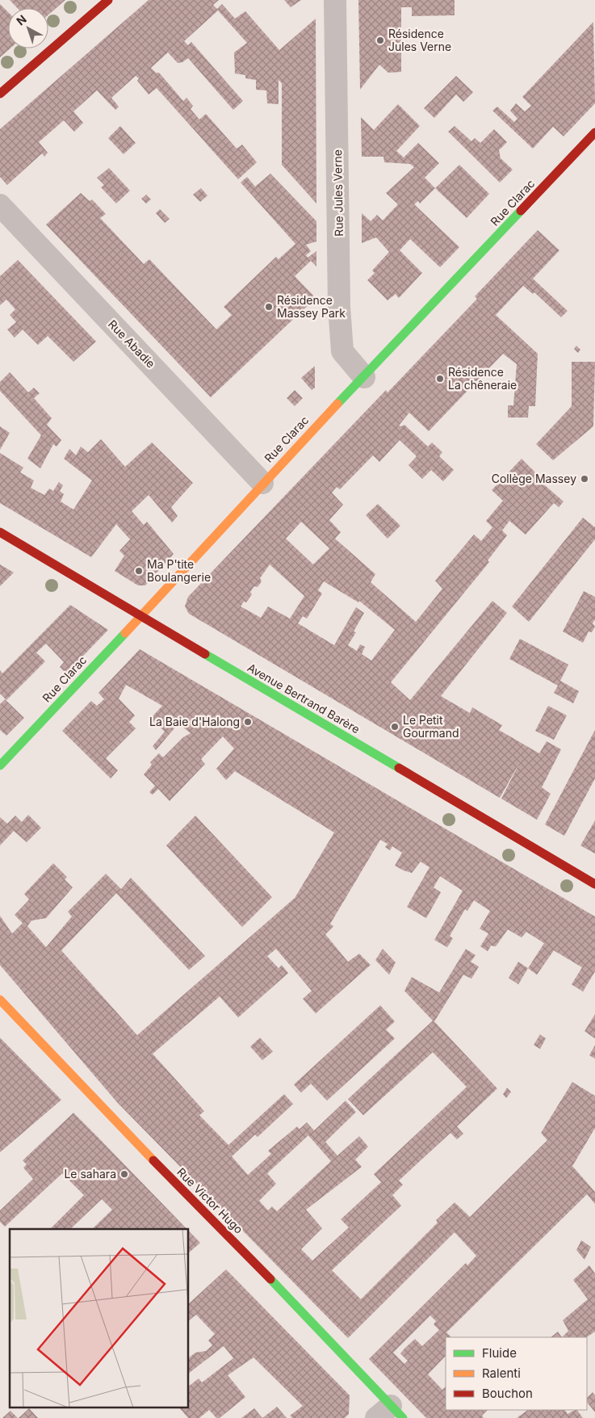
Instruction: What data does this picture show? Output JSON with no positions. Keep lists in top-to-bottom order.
{
  "streets": {
    "street": [
      "Rue Jules Verne",
      "Rue Clarac",
      "Rue Abadie",
      "Avenue Bertrand Barère",
      "Rue Victor Hugo"
    ]
  },
  "crossings": [
    ["Rue Jules Verne", "Rue Clarac"],
    ["Rue Clarac", "Rue Abadie"],
    ["Rue Clarac", "Avenue Bertrand Barère"]
  ],
  "places": [
    "Résidence Jules Verne",
    "Résidence Massey Park",
    "Résidence La chêneraie",
    "Collège Massey",
    "Ma P'tite Boulangerie",
    "La Baie d'Halong",
    "Le Petit Gourmand",
    "Le sahara"
  ],
  "legend": ["Fluide", "Ralenti", "Bouchon"],
  "north": "top left"
}
